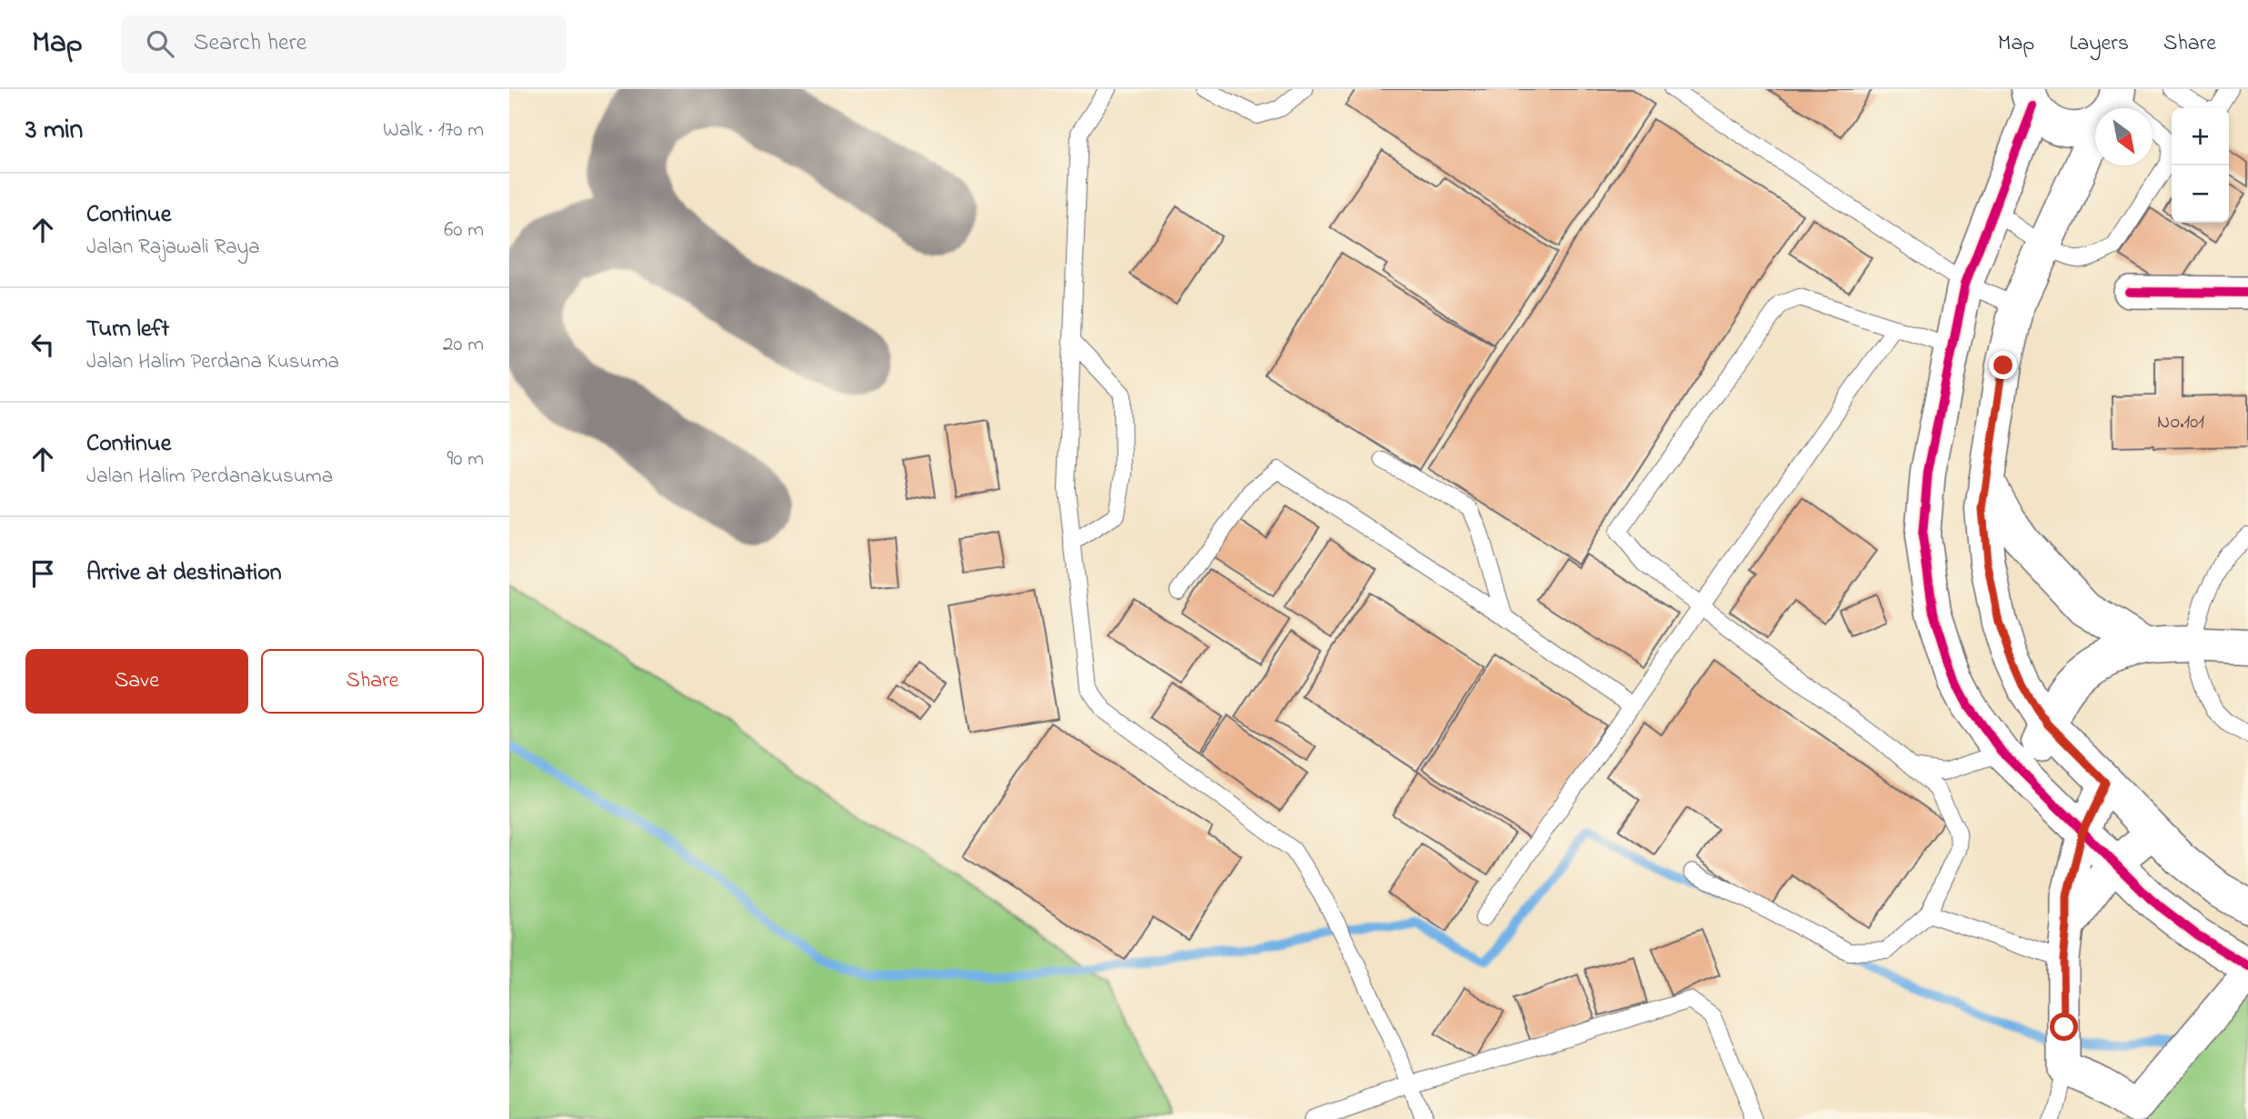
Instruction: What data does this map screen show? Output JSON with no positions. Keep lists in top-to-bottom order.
{
  "house_numbers": ["No.101"],
  "north": "bottom right",
  "page": {
    "header": "Map",
    "search": "Search here",
    "nav": ["Map", "Layers", "Share"],
    "heading": ["3 min", "Walk · 170 m"],
    "map_buttons": ["+", "−"],
    "list": [
      ["Continue", "Jalan Rajawali Raya", "60 m"],
      ["Turn left", "Jalan Halim Perdana Kusuma", "20 m"],
      ["Continue", "Jalan Halim Perdanakusuma", "90 m"],
      "Arrive at destination"
    ],
    "buttons": ["Save", "Share"]
  }
}
